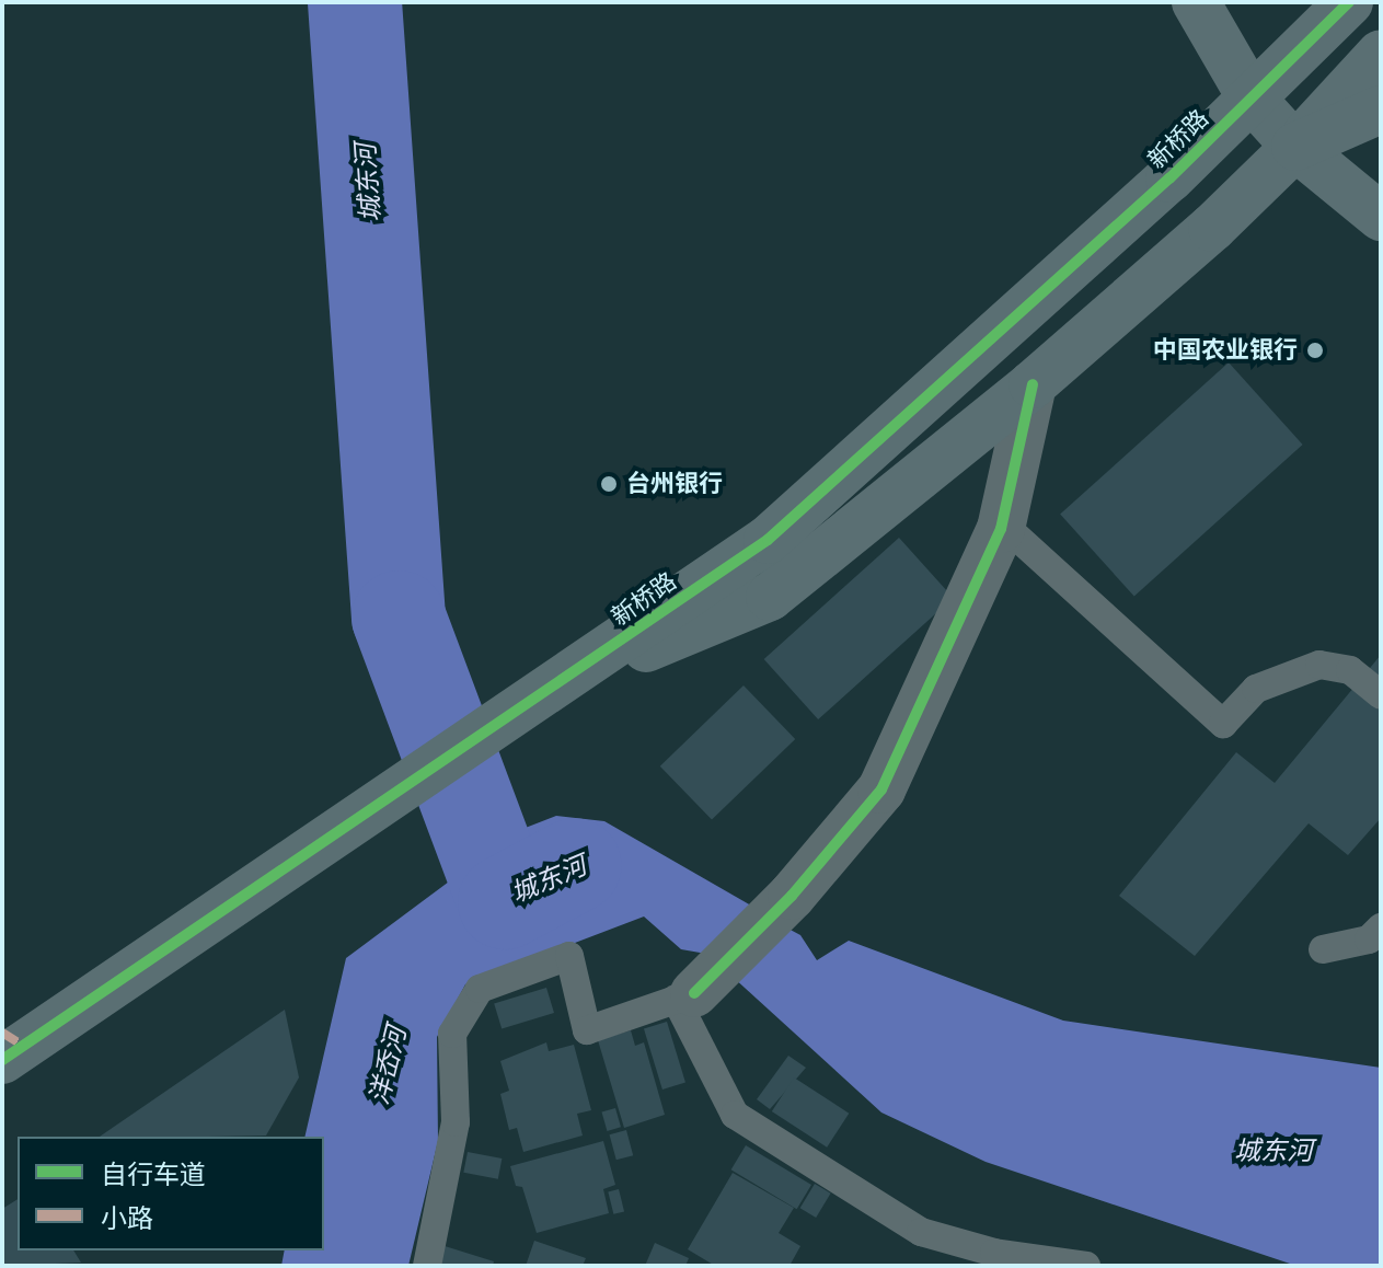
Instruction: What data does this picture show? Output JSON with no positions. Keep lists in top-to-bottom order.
{
  "streets": {
    "street": ["新桥路"]
  },
  "water": ["城东河", "洋岙河"],
  "places": ["中国农业银行", "台州银行"],
  "legend": ["自行车道", "小路"]
}
